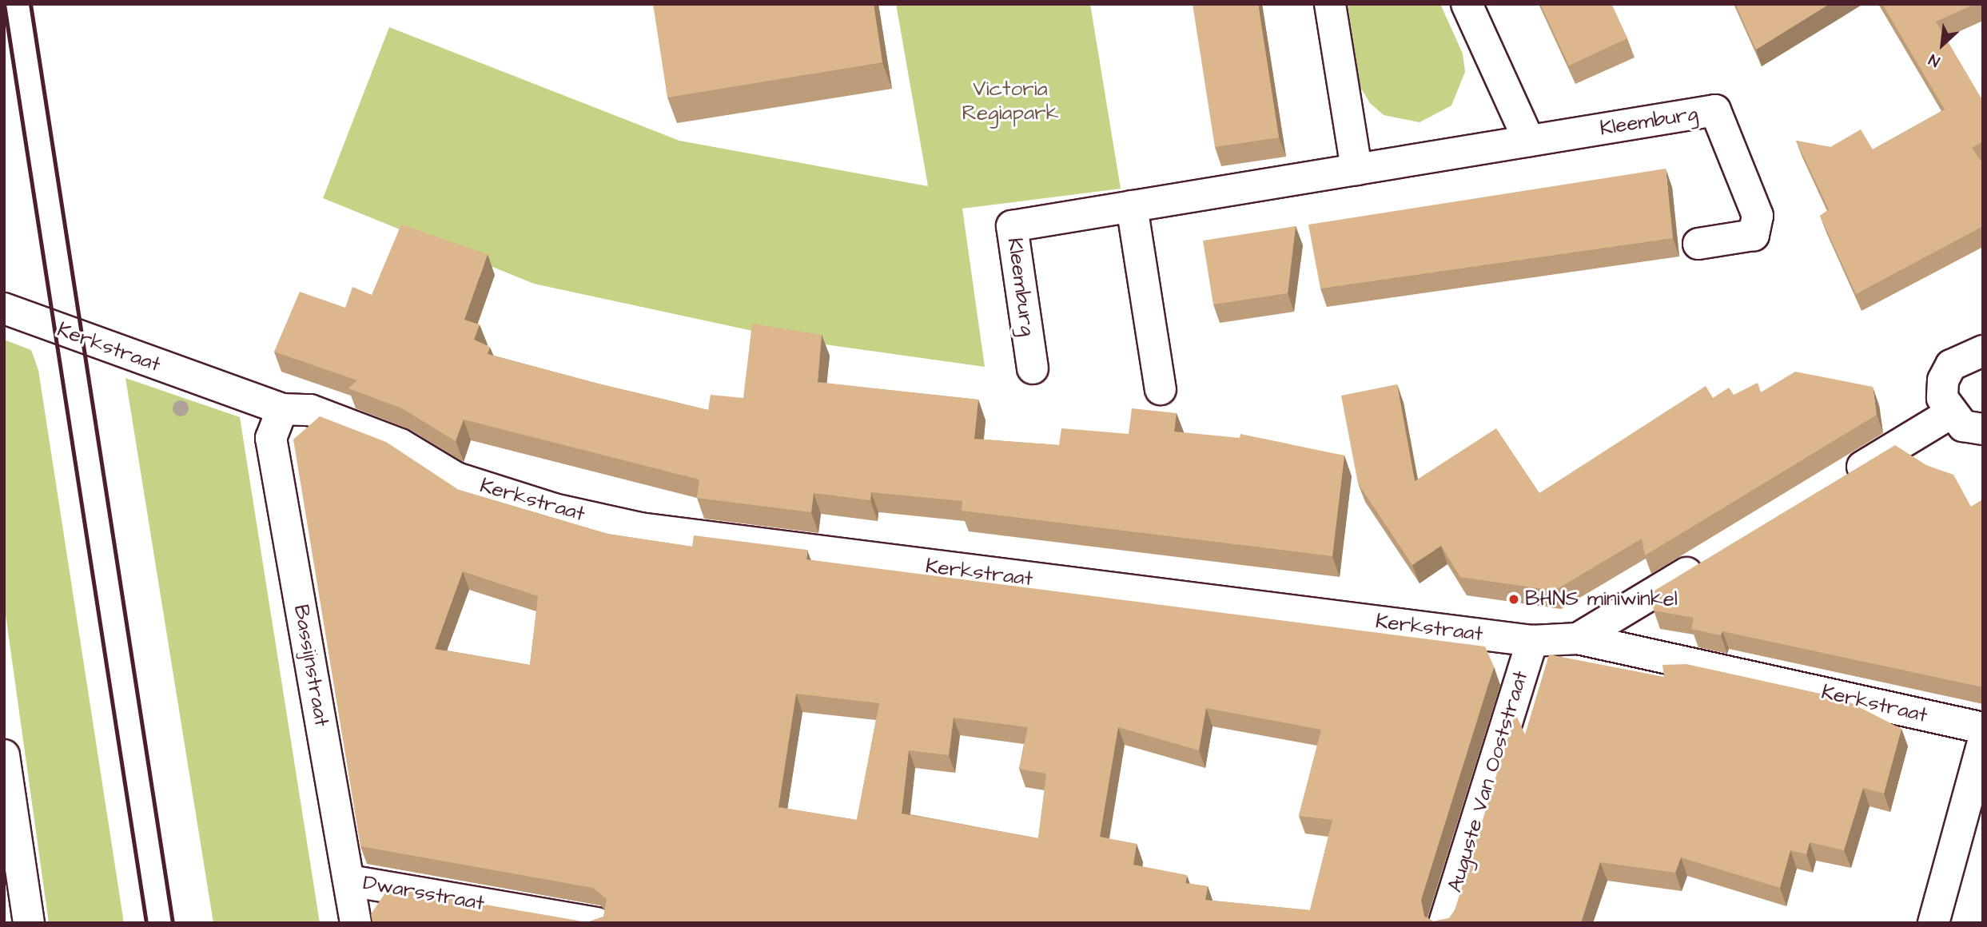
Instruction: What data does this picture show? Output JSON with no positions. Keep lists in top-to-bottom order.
{
  "streets": {
    "street": [
      "Kleemburg",
      "Kerkstraat",
      "Bassijnstraat",
      "Auguste Van Ooststraat",
      "Dwarsstraat"
    ]
  },
  "crossings": [
    ["Kerkstraat", "Bassijnstraat"],
    ["Kerkstraat", "Auguste Van Ooststraat"],
    ["Bassijnstraat", "Dwarsstraat"]
  ],
  "parks": ["Victoria Regiapark"],
  "places": ["BHNS miniwinkel"],
  "north": "bottom left"
}
